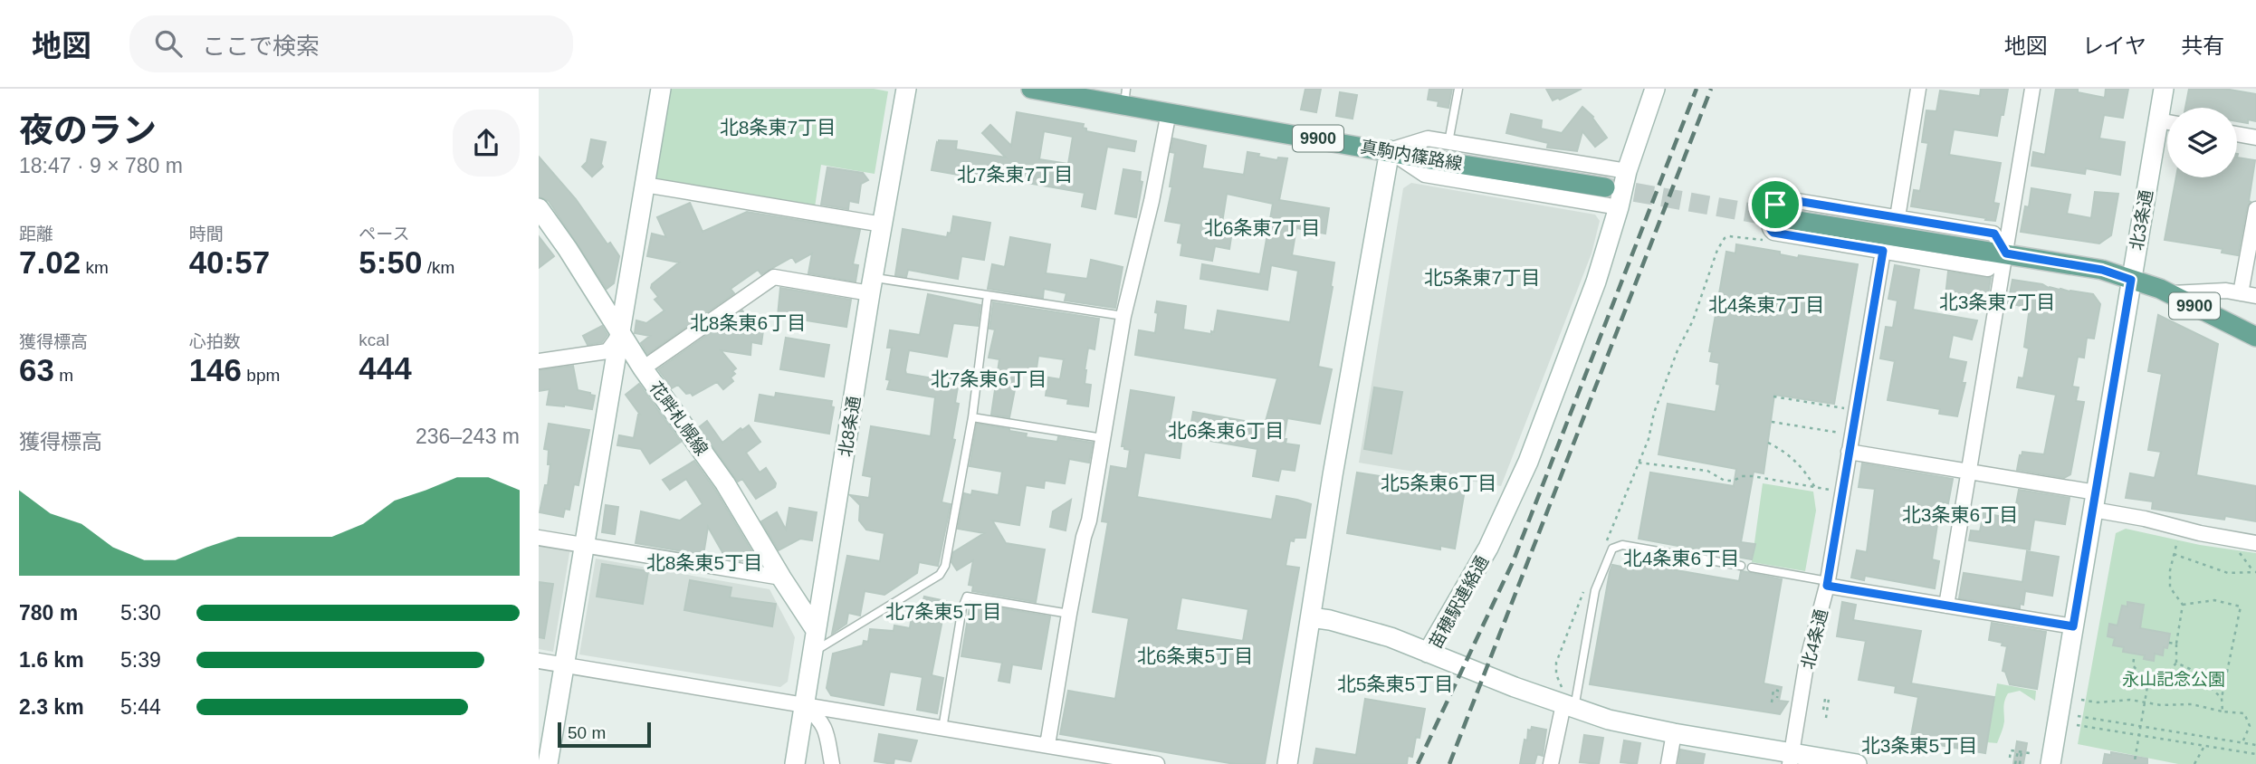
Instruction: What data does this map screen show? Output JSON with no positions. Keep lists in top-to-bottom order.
{
  "streets": {
    "main road": ["9900", "真駒内篠路線"],
    "street": [
      "北3条通",
      "花畔札幌線",
      "北8条通",
      "苗穂駅連絡通",
      "北4条通"
    ]
  },
  "crossings": [
    ["9900", "北3条通"],
    ["花畔札幌線", "北8条通"],
    ["苗穂駅連絡通", "北4条通"]
  ],
  "districts": [
    "北8条東7丁目",
    "北7条東7丁目",
    "北6条東7丁目",
    "北5条東7丁目",
    "北3条東7丁目",
    "北4条東7丁目",
    "北8条東6丁目",
    "北7条東6丁目",
    "北6条東6丁目",
    "北5条東6丁目",
    "北3条東6丁目",
    "北4条東6丁目",
    "北8条東5丁目",
    "北7条東5丁目",
    "北6条東5丁目",
    "北5条東5丁目",
    "北3条東5丁目"
  ],
  "parks": ["永山記念公園"],
  "scale_bar": "50 m",
  "page": {
    "header": "地図",
    "search": "ここで検索",
    "nav": ["地図", "レイヤ", "共有"],
    "heading": ["夜のラン", "18:47 · 9 × 780 m"],
    "stats": [
      ["距離", "7.02 km"],
      ["時間", "40:57"],
      ["ペース", "5:50 /km"],
      ["獲得標高", "63 m"],
      ["心拍数", "146 bpm"],
      ["kcal", "444"]
    ],
    "chart": ["獲得標高", "236–243 m"],
    "list": [
      {
        "name": "780 m",
        "note": "5:30"
      },
      {
        "name": "1.6 km",
        "note": "5:39"
      },
      {
        "name": "2.3 km",
        "note": "5:44"
      }
    ],
    "scale": "50 m"
  }
}
